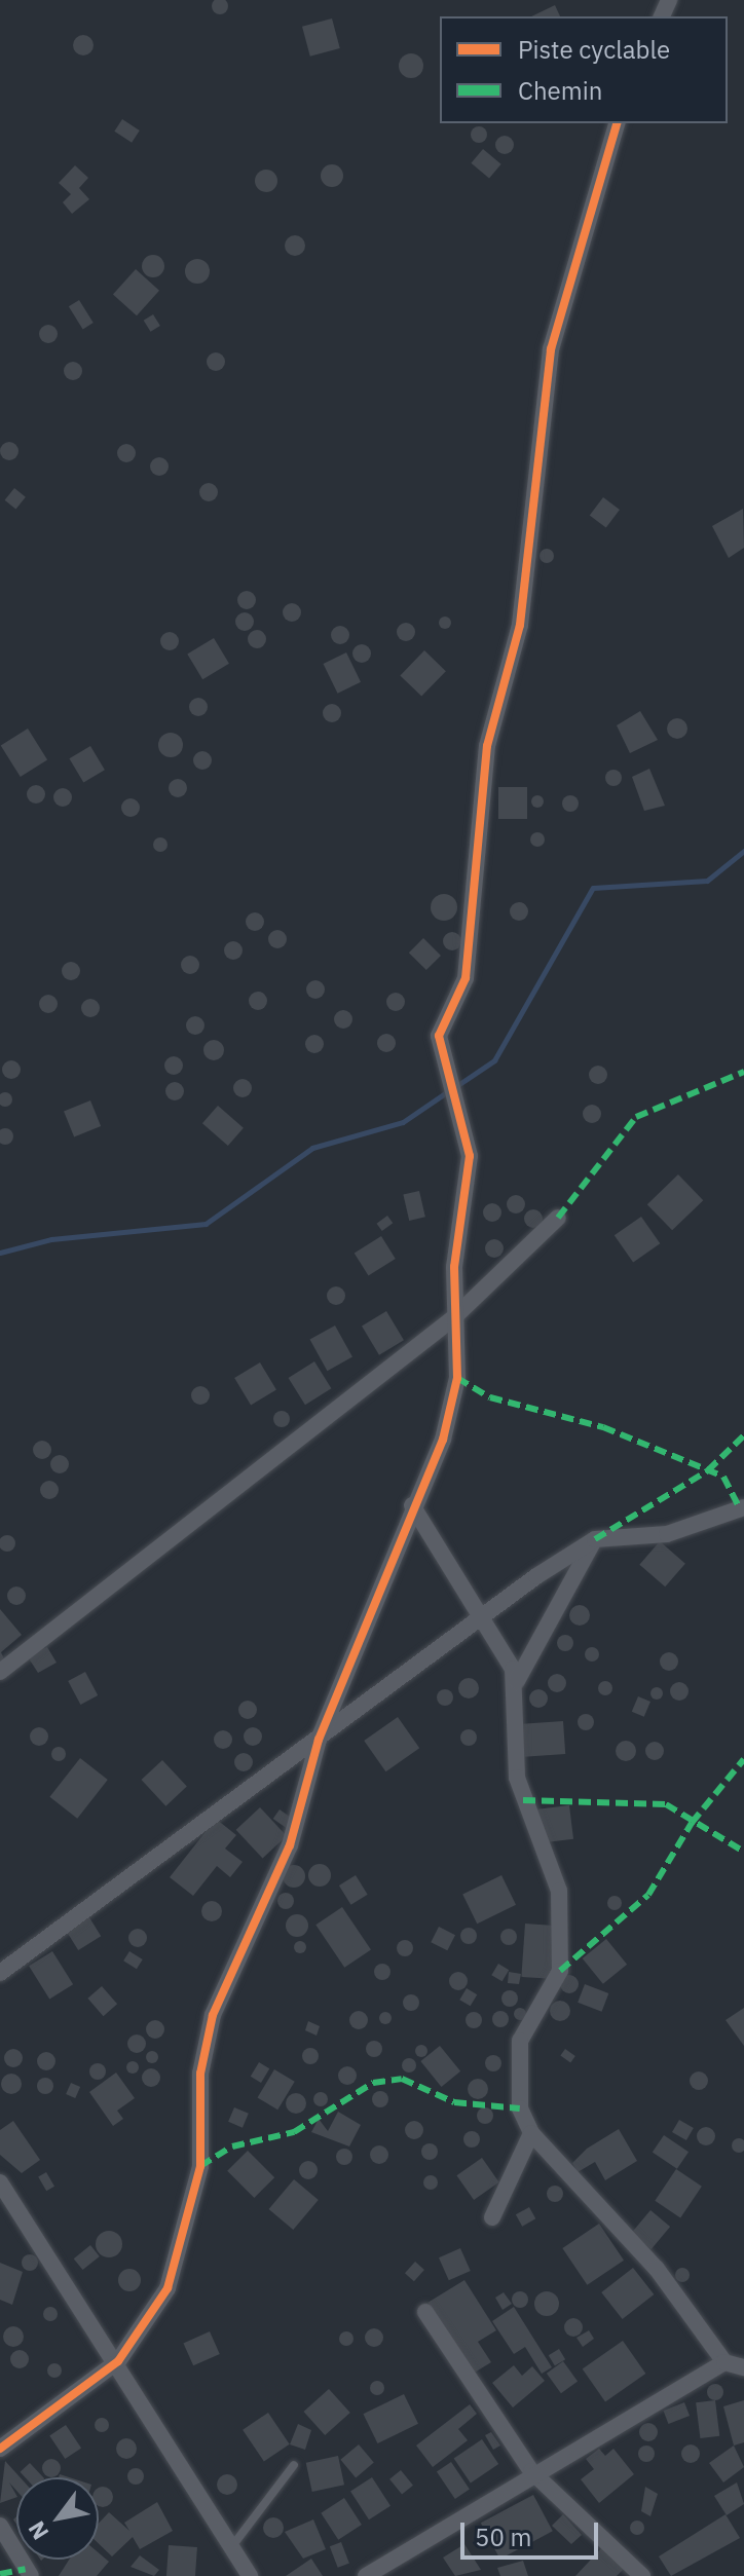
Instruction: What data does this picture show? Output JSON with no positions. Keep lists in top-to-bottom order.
{
  "legend": ["Piste cyclable", "Chemin"],
  "scale_bar": "50 m",
  "north": "bottom left"
}
